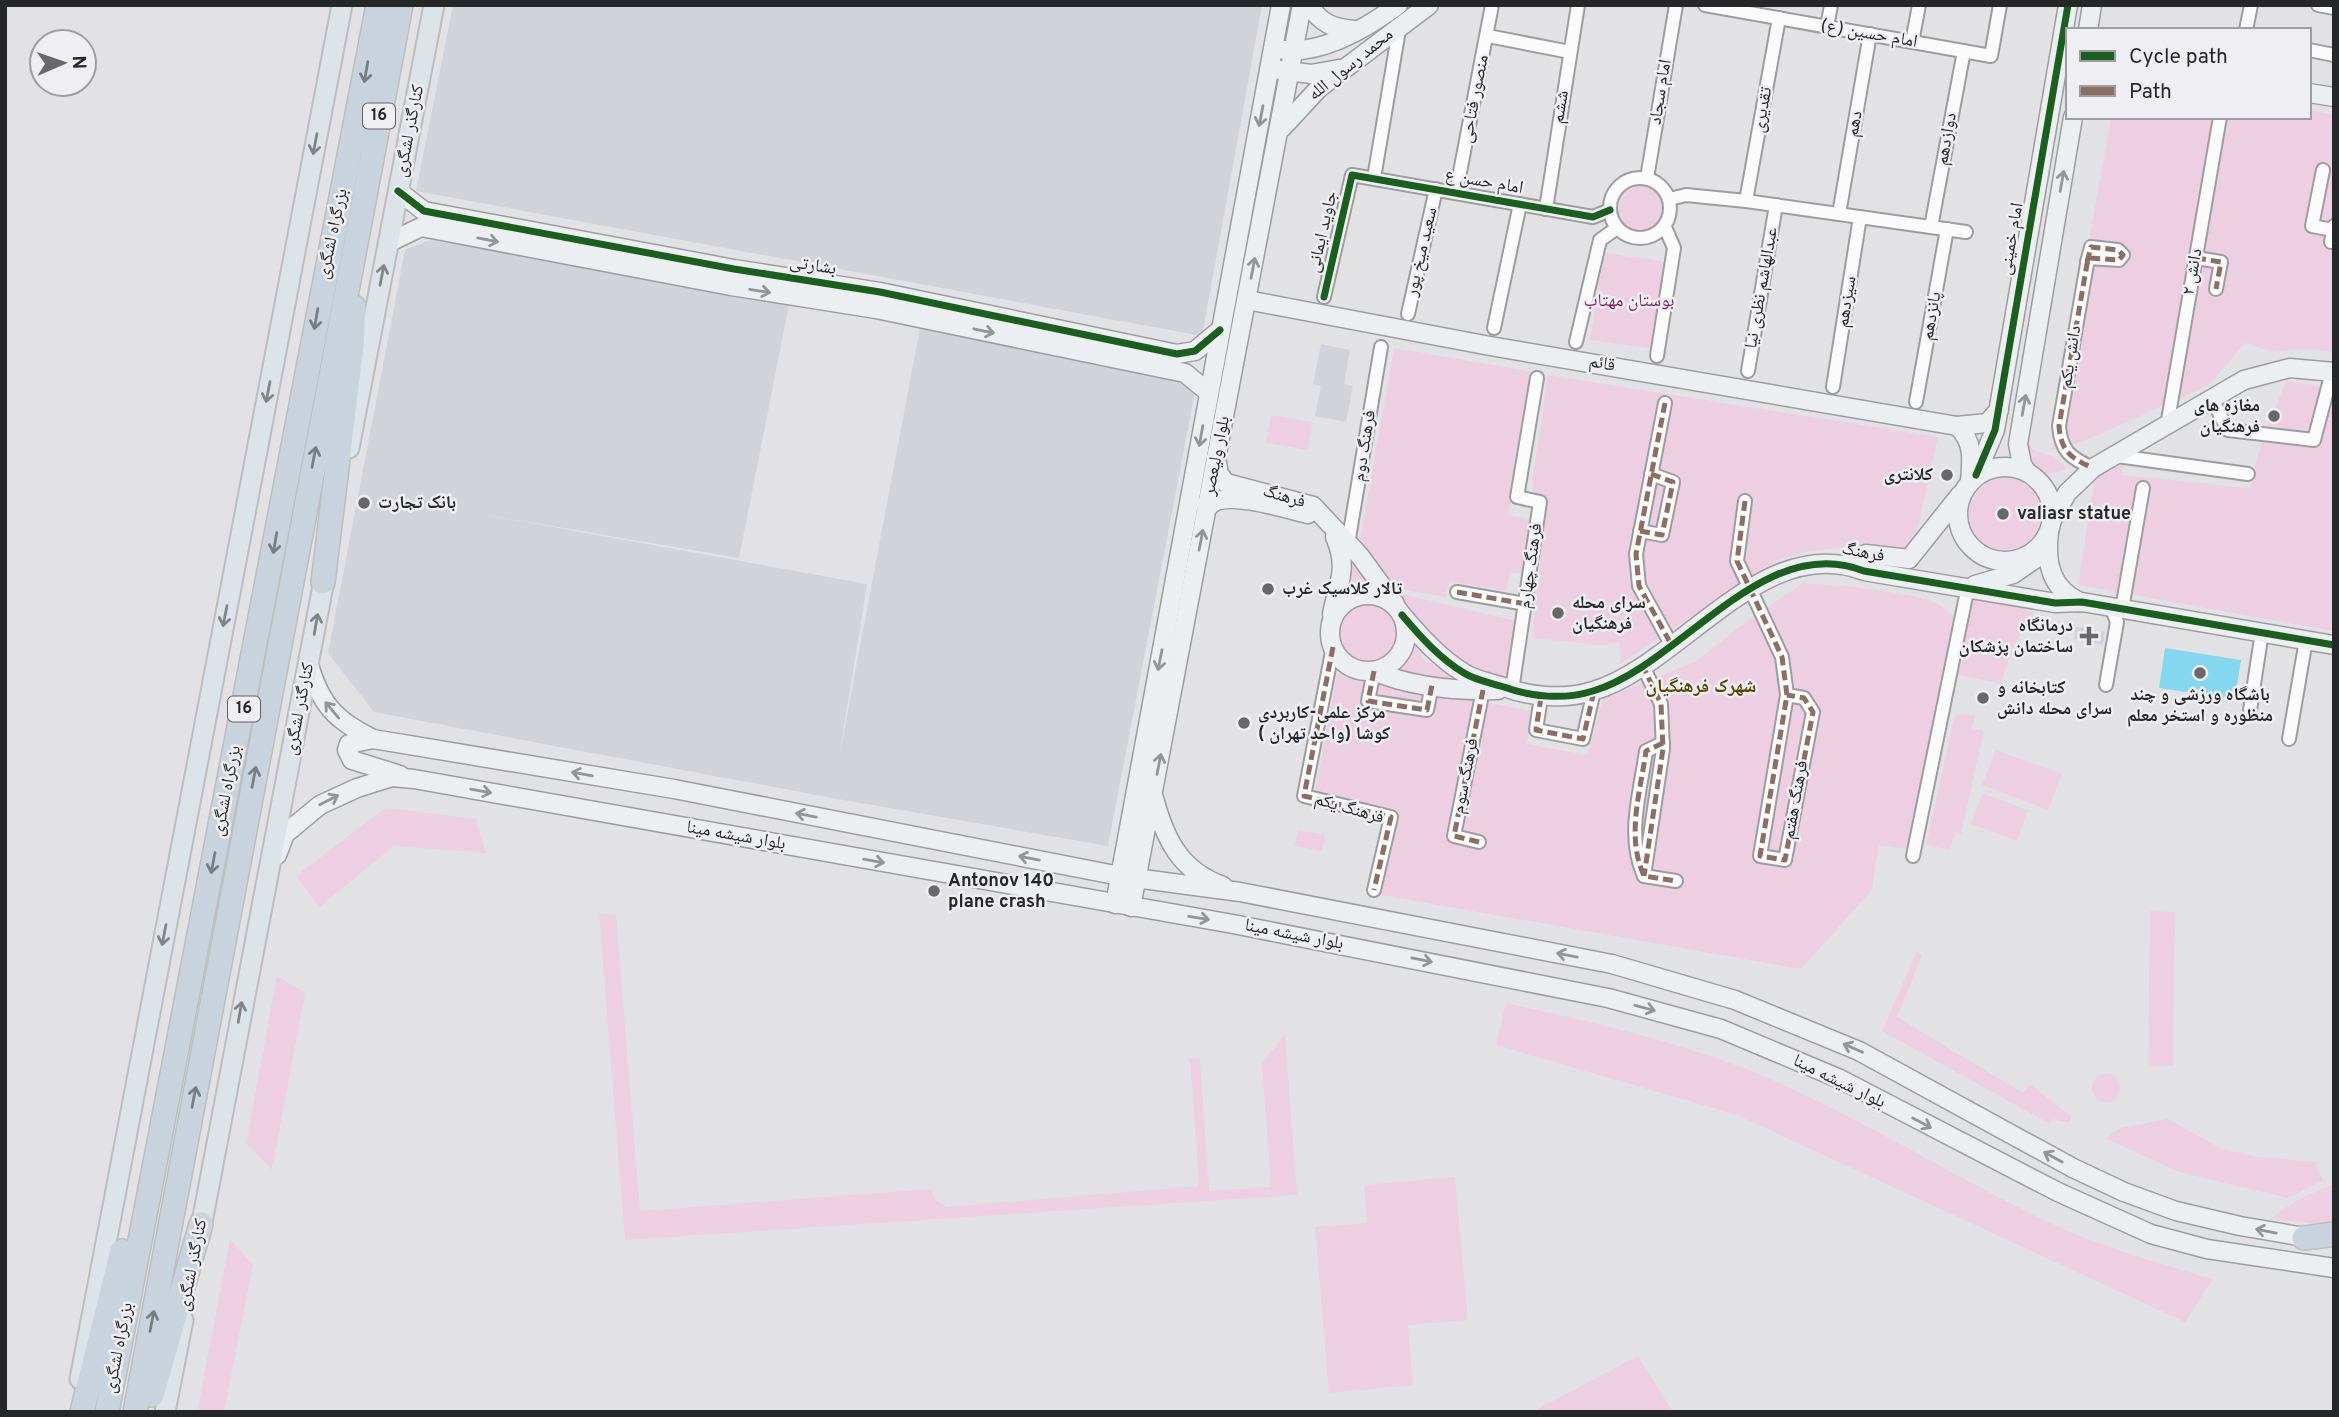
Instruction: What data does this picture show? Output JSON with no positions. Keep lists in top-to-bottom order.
{
  "streets": {
    "highway": ["16", "بزرگراه لشگری"],
    "main road": [
      "محمد رسول الله",
      "کنارگذر لشگری",
      "امام خمینی",
      "بشارتی",
      "قائم",
      "بلوار ولیعصر",
      "فرهنگ",
      "بلوار شیشه مینا"
    ],
    "street": [
      "امام حسین (ع)",
      "امام سجاد",
      "منصور فتاحی",
      "ششم",
      "تقدیری",
      "دهم",
      "دوازدهم",
      "امام حسن ع",
      "جاوید ایمانی",
      "سعید میخ پور",
      "دانش ۲",
      "عبدالهاشم نظری نیا",
      "سیزدهم",
      "پانزدهم",
      "دانش یکم",
      "فرهنگ دوم",
      "فرهنگ چهارم",
      "فرهنگ سوم",
      "فرهنگ هفتم",
      "فرهنگ یکم"
    ]
  },
  "crossings": [
    ["امام حسین (ع)", "تقدیری"],
    ["امام حسین (ع)", "دهم"],
    ["امام حسین (ع)", "دوازدهم"],
    ["محمد رسول الله", "بلوار ولیعصر"],
    ["امام سجاد", "امام حسن ع"],
    ["منصور فتاحی", "امام حسن ع"],
    ["ششم", "امام حسن ع"],
    ["کنارگذر لشگری", "بشارتی"],
    ["کنارگذر لشگری", "بلوار شیشه مینا"],
    ["امام حسن ع", "جاوید ایمانی"],
    ["امام حسن ع", "سعید میخ پور"],
    ["بشارتی", "بلوار ولیعصر"],
    ["قائم", "بلوار ولیعصر"],
    ["فرهنگ دوم", "فرهنگ"],
    ["بلوار ولیعصر", "بلوار شیشه مینا"],
    ["فرهنگ", "فرهنگ چهارم"],
    ["فرهنگ", "فرهنگ سوم"],
    ["فرهنگ", "فرهنگ هفتم"],
    ["فرهنگ", "فرهنگ یکم"]
  ],
  "districts": ["شهرک فرهنگیان"],
  "parks": ["بوستان مهتاب"],
  "places": {
    "other": [
      "مغازه های فرهنگیان",
      "کلانتری",
      "بانک تجارت",
      "valiasr statue",
      "تالار کلاسیک غرب",
      "سرای محله فرهنگیان",
      "باشگاه ورزشی و چند منظوره و استخر معلم",
      "کتابخانه و سرای محله دانش",
      "مرکز علمی-کاربردی کوشا (واحد تهران )",
      "Antonov 140 plane crash"
    ],
    "health": ["درمانگاه ساختمان پزشکان"]
  },
  "legend": ["Cycle path", "Path"],
  "north": "right"
}
